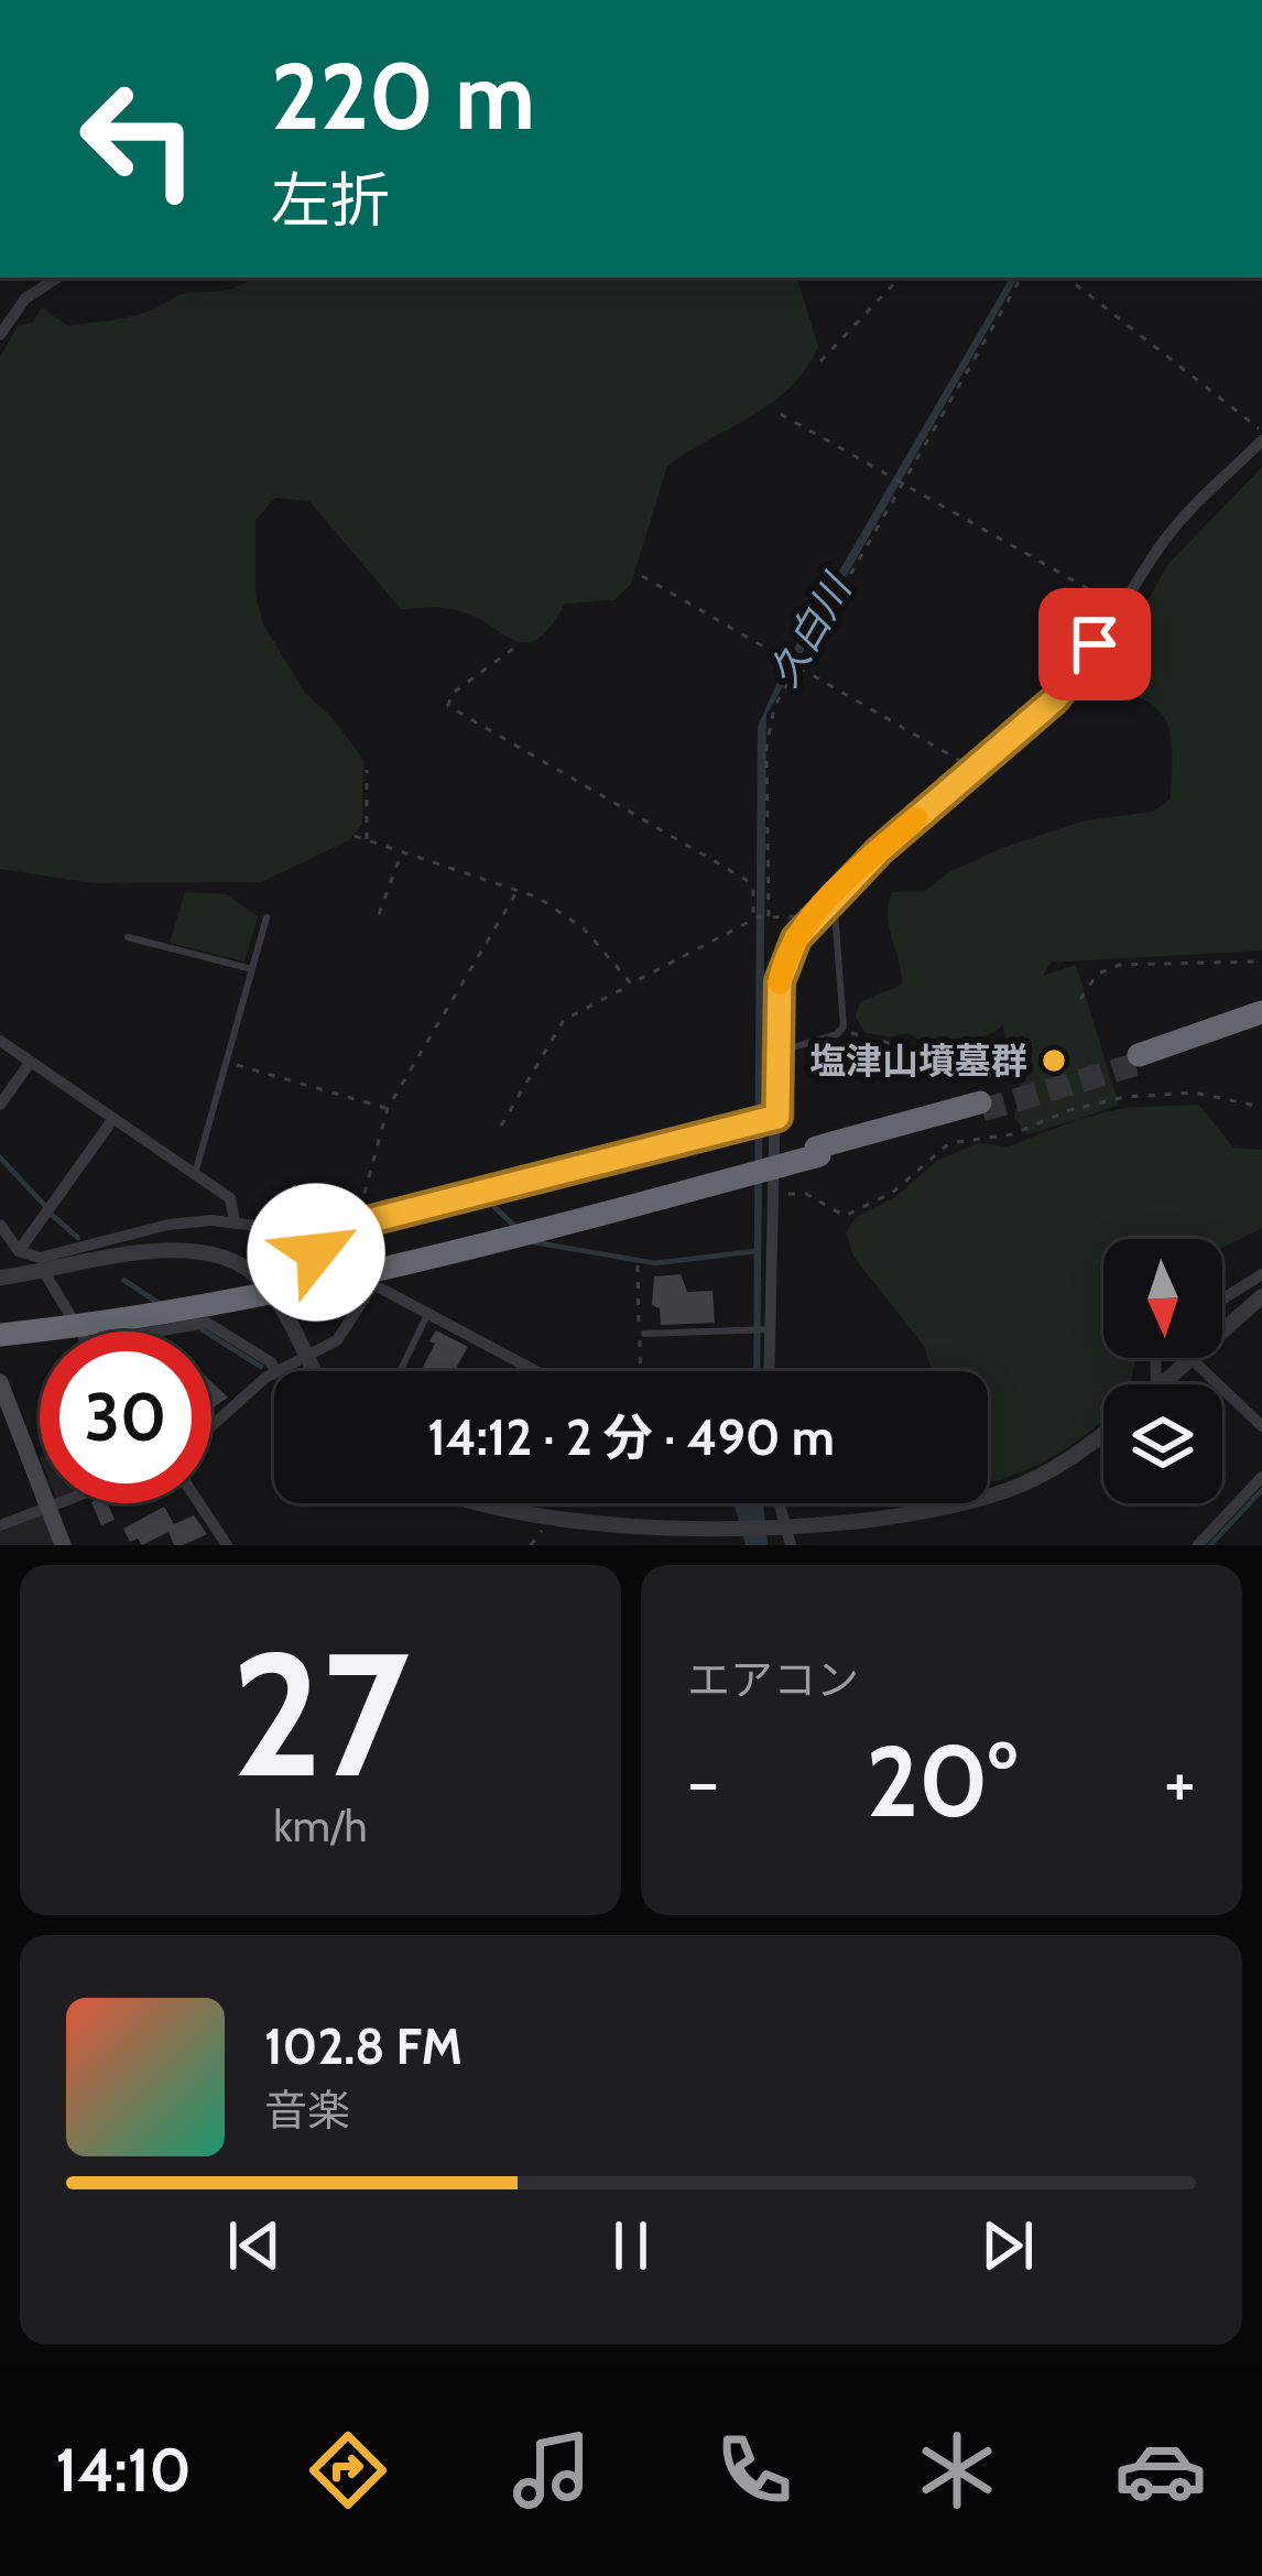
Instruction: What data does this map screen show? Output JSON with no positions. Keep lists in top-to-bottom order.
{
  "water": ["久白川"],
  "places": ["塩津山墳墓群"],
  "north": "bottom",
  "page": {
    "turn": ["220 m", "左折"],
    "limit": "30",
    "trip": "14:12 · 2 分 · 490 m",
    "tile": [
      ["27", "km/h"],
      "エアコン"
    ],
    "heat": ["−", "20°", "+"],
    "song": ["102.8 FM", "音楽"],
    "tabs": "14:10"
  }
}
